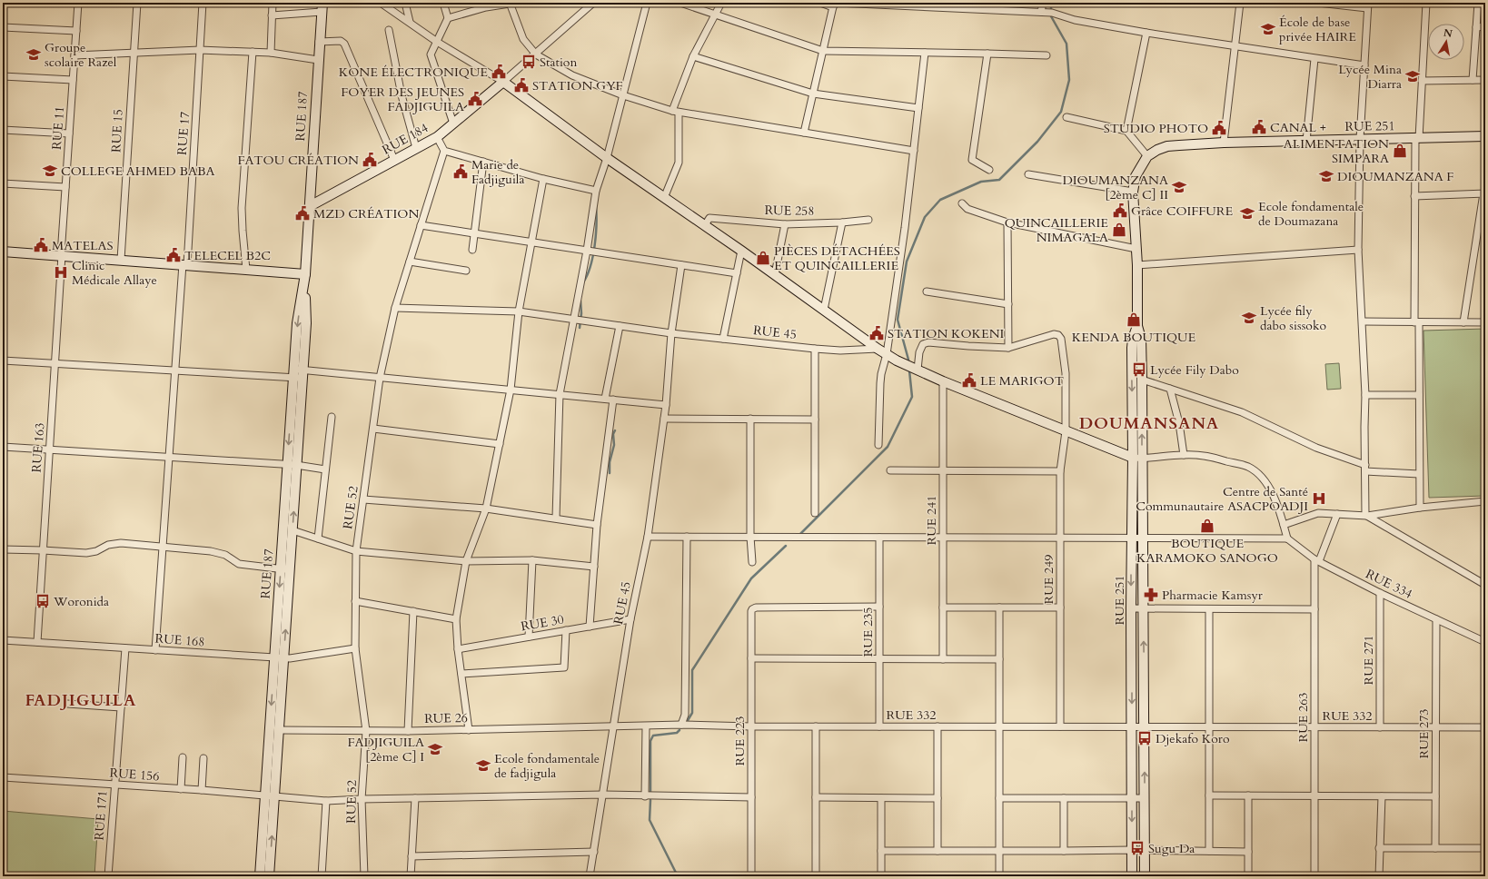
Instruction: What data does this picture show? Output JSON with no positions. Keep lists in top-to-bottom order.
{
  "streets": {
    "street": [
      "RUE 187",
      "RUE 251",
      "RUE 11",
      "RUE 15",
      "RUE 17",
      "RUE 184",
      "RUE 258",
      "RUE 45",
      "RUE 163",
      "RUE 52",
      "RUE 241",
      "RUE 249",
      "RUE 334",
      "RUE 30",
      "RUE 235",
      "RUE 168",
      "RUE 271",
      "RUE 332",
      "RUE 263",
      "RUE 26",
      "RUE 273",
      "RUE 223",
      "RUE 156",
      "RUE 171"
    ]
  },
  "crossings": [
    ["RUE 187", "RUE 184"],
    ["RUE 187", "RUE 168"],
    ["RUE 187", "RUE 26"],
    ["RUE 187", "RUE 156"],
    ["RUE 251", "RUE 332"],
    ["RUE 11", "RUE 163"],
    ["RUE 17", "RUE 168"],
    ["RUE 45", "RUE 30"],
    ["RUE 45", "RUE 332"],
    ["RUE 45", "RUE 26"],
    ["RUE 45", "RUE 156"],
    ["RUE 163", "RUE 168"],
    ["RUE 52", "RUE 168"],
    ["RUE 52", "RUE 26"],
    ["RUE 52", "RUE 156"],
    ["RUE 249", "RUE 332"],
    ["RUE 334", "RUE 271"],
    ["RUE 334", "RUE 263"],
    ["RUE 334", "RUE 273"],
    ["RUE 235", "RUE 332"],
    ["RUE 235", "RUE 223"],
    ["RUE 168", "RUE 171"],
    ["RUE 271", "RUE 332"],
    ["RUE 332", "RUE 263"],
    ["RUE 332", "RUE 26"],
    ["RUE 332", "RUE 273"],
    ["RUE 332", "RUE 223"],
    ["RUE 223", "RUE 156"],
    ["RUE 156", "RUE 171"]
  ],
  "districts": ["DOUMANSANA", "FADJIGUILA"],
  "places": {
    "school or university": [
      "École de base privée HAIRE",
      "Groupe scolaire Razel",
      "Lycée Mina Diarra",
      "COLLEGE AHMED BABA",
      "DIOUMANZANA F",
      "DIOUMANZANA [2ème C] II",
      "Ecole fondamentale de Doumazana",
      "Lycée fily dabo sissoko",
      "FADJIGUILA [2ème C] I",
      "Ecole fondamentale de fadjigula"
    ],
    "bus stop": [
      "Station",
      "Lycée Fily Dabo",
      "Woronida",
      "Djekafo Koro",
      "Sugu Da"
    ],
    "public building": [
      "KONE ÉLECTRONIQUE",
      "STATION GYF",
      "FOYER DES JEUNES FADJIGUILA",
      "CANAL +",
      "STUDIO PHOTO",
      "FATOU CRÉATION",
      "Marie de Fadjiguila",
      "Grâce COIFFURE",
      "MZD CRÉATION",
      "MATELAS",
      "TELECEL B2C",
      "STATION KOKENI",
      "LE MARIGOT"
    ],
    "shop": [
      "ALIMENTATION SIMPARA",
      "QUINCAILLERIE NIMAGALA",
      "PIÈCES DÉTACHÉES ET QUINCAILLERIE",
      "KENDA BOUTIQUE",
      "BOUTIQUE KARAMOKO SANOGO"
    ],
    "hospital": ["Clinic Médicale Allaye", "Centre de Santé Communautaire ASACPOADJI"],
    "pharmacy": ["Pharmacie Kamsyr"]
  },
  "north": "top"
}
